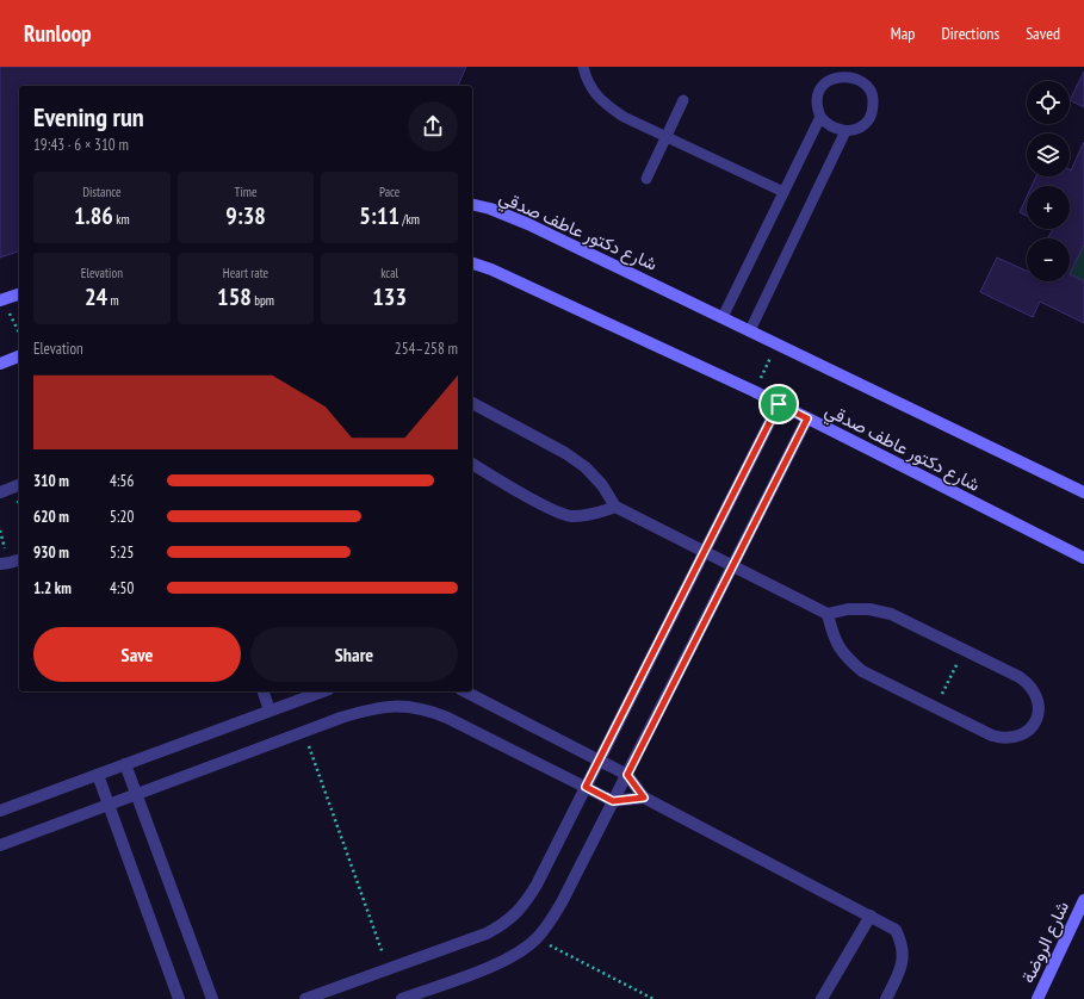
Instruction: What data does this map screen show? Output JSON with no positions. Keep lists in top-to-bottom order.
{
  "streets": {
    "street": ["شارع دكتور عاطف صدقي", "شارع الروضة"]
  },
  "page": {
    "header": "Runloop",
    "nav": ["Map", "Directions", "Saved"],
    "map_buttons": ["+", "−"],
    "heading": ["Evening run", "19:43 · 6 × 310 m"],
    "stats": [
      ["Distance", "1.86 km"],
      ["Time", "9:38"],
      ["Pace", "5:11 /km"],
      ["Elevation", "24 m"],
      ["Heart rate", "158 bpm"],
      ["kcal", "133"]
    ],
    "chart": ["Elevation", "254–258 m"],
    "list": [
      {
        "name": "310 m",
        "note": "4:56"
      },
      {
        "name": "620 m",
        "note": "5:20"
      },
      {
        "name": "930 m",
        "note": "5:25"
      },
      {
        "name": "1.2 km",
        "note": "4:50"
      }
    ],
    "buttons": ["Save", "Share"]
  }
}
